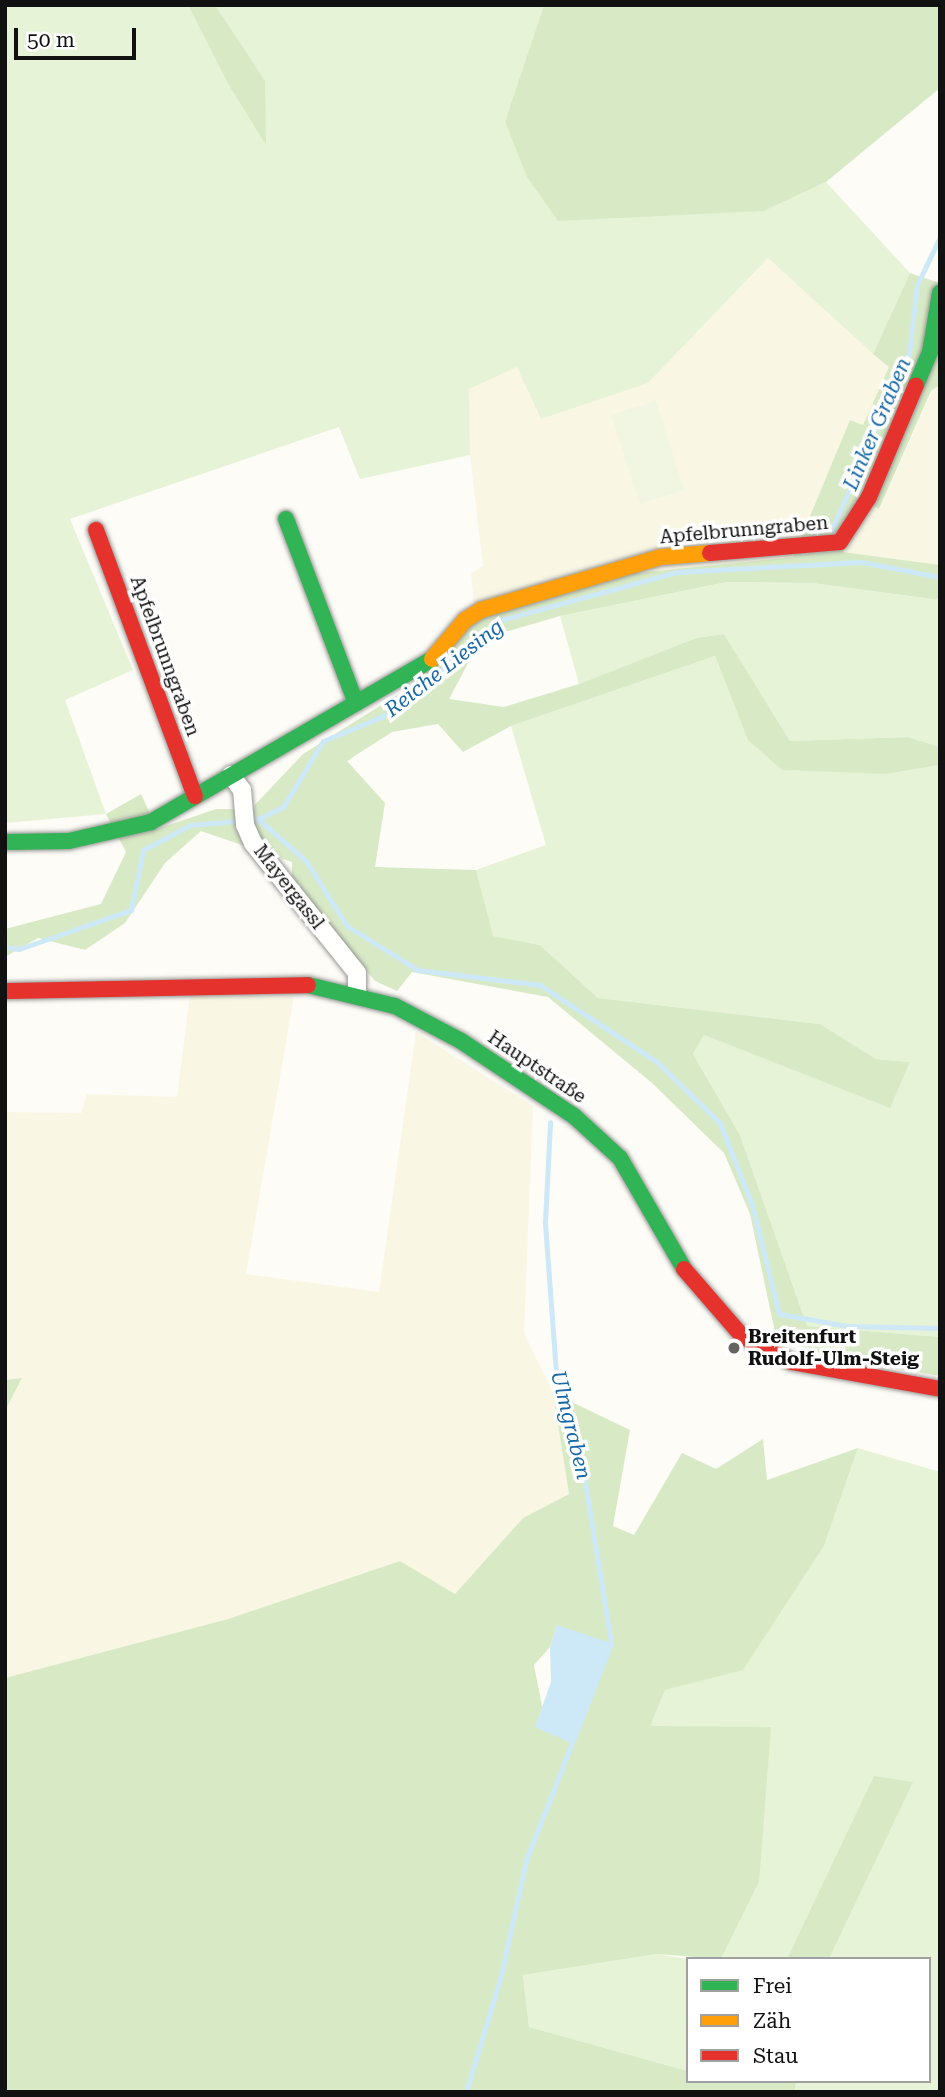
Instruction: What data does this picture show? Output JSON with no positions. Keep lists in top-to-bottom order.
{
  "streets": {
    "street": ["Apfelbrunngraben", "Mayergassl", "Hauptstraße"]
  },
  "crossings": [
    ["Apfelbrunngraben", "Mayergassl"],
    ["Mayergassl", "Hauptstraße"]
  ],
  "water": ["Linker Graben", "Reiche Liesing", "Ulmgraben"],
  "places": ["Breitenfurt Rudolf-Ulm-Steig"],
  "legend": ["Frei", "Zäh", "Stau"],
  "scale_bar": "50 m"
}
